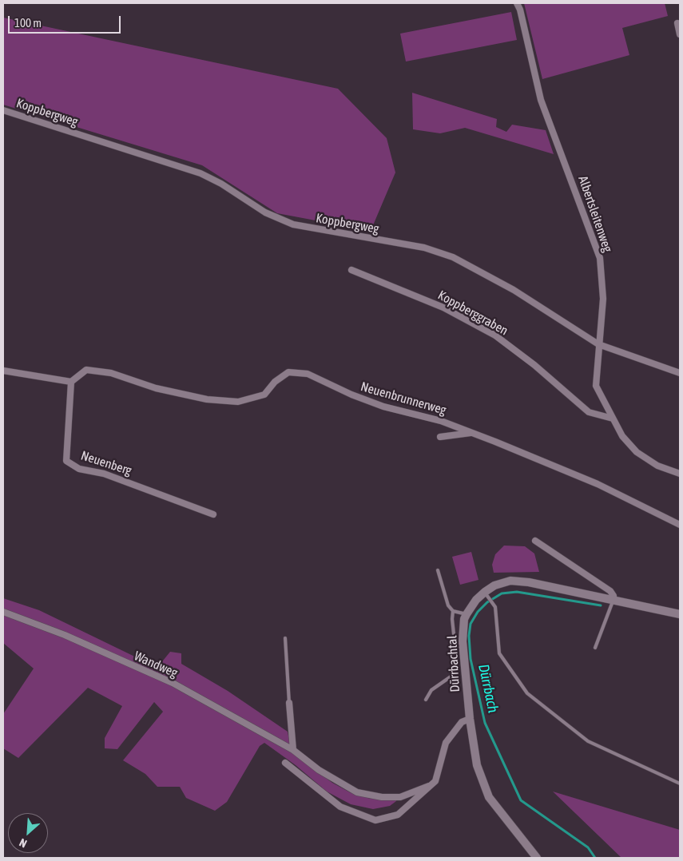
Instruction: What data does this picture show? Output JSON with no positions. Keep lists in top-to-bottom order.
{
  "streets": {
    "street": [
      "Koppbergweg",
      "Albertsleitenweg",
      "Koppberggraben",
      "Neuenbrunnerweg",
      "Neuenberg",
      "Dürrbachtal",
      "Wandweg"
    ]
  },
  "crossings": [
    ["Koppbergweg", "Albertsleitenweg"],
    ["Albertsleitenweg", "Koppberggraben"],
    ["Neuenbrunnerweg", "Neuenberg"]
  ],
  "water": ["Dürrbach"],
  "scale_bar": "100 m",
  "north": "bottom left"
}
